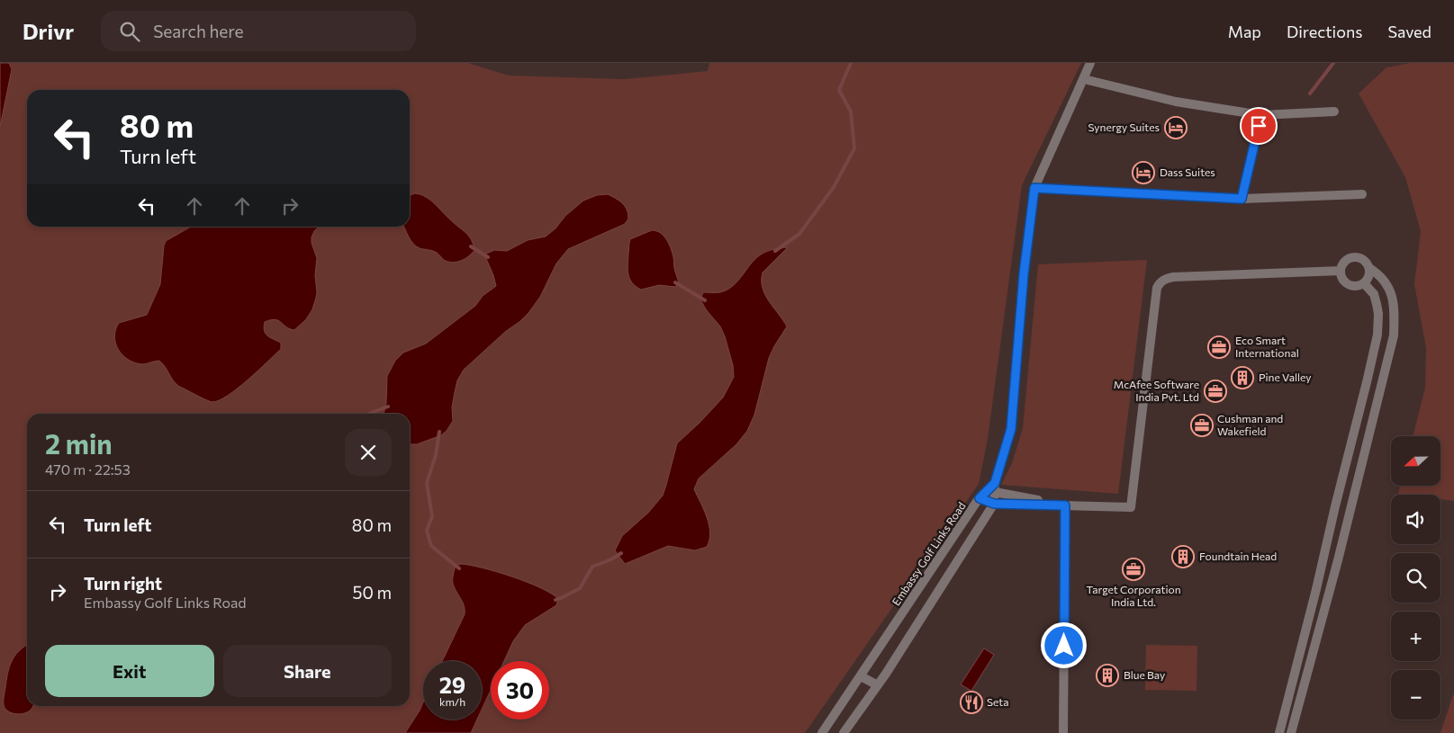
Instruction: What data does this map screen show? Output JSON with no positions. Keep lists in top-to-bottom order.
{
  "streets": {
    "street": ["Embassy Golf Links Road"]
  },
  "places": {
    "hotel": ["Synergy Suites", "Dass Suites"],
    "office": [
      "Eco Smart International",
      "McAfee Software India Pvt. Ltd",
      "Cushman and Wakefield",
      "Target Corporation India Ltd."
    ],
    "building": ["Pine Valley", "Foundtain Head", "Blue Bay"],
    "restaurant": ["Seta"]
  },
  "north": "left",
  "page": {
    "header": "Drivr",
    "search": "Search here",
    "nav": ["Map", "Directions", "Saved"],
    "turn": ["80 m", "Turn left"],
    "heading": ["2 min", "470 m · 22:53"],
    "map_buttons": ["+", "−"],
    "list": [
      {
        "name": "Turn left",
        "value": "80 m"
      },
      {
        "name": "Turn right",
        "note": "Embassy Golf Links Road",
        "value": "50 m"
      }
    ],
    "buttons": ["Exit", "Share"],
    "speed": "29 km/h",
    "limit": "30"
  }
}
